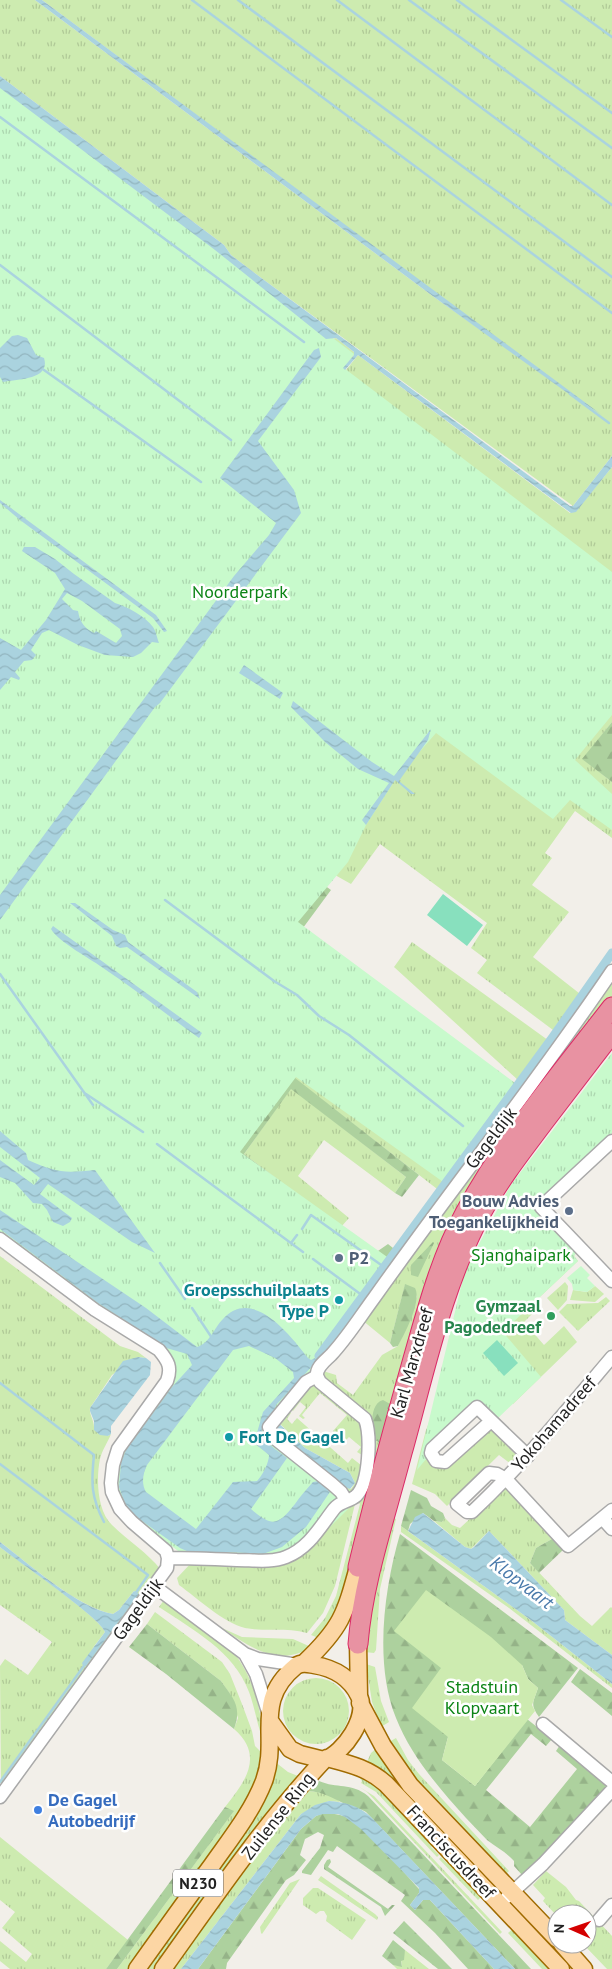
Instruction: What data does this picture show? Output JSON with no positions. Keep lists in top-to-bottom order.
{
  "streets": {
    "highway": ["Karl Marxdreef", "N230"],
    "main road": ["Zuilense Ring", "Franciscusdreef"],
    "street": ["Gageldijk", "Yokohamadreef"]
  },
  "crossings": [
    ["Karl Marxdreef", "Zuilense Ring"],
    ["Karl Marxdreef", "Franciscusdreef"],
    ["Karl Marxdreef", "N230"],
    ["Zuilense Ring", "Franciscusdreef"],
    ["Zuilense Ring", "N230"],
    ["Franciscusdreef", "N230"]
  ],
  "water": ["Klopvaart"],
  "parks": ["Noorderpark", "Sjanghaipark", "Stadstuin Klopvaart"],
  "places": [
    "Bouw Advies Toegankelijkheid",
    "P2",
    "Groepsschuilplaats Type P",
    "Gymzaal Pagodedreef",
    "Fort De Gagel",
    "De Gagel Autobedrijf"
  ],
  "north": "left"
}
